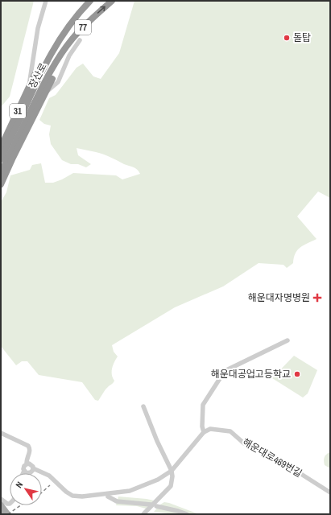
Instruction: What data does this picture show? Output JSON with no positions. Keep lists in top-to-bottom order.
{
  "streets": {
    "highway": ["77", "장산로", "31"],
    "street": ["해운대로469번길"]
  },
  "crossings": [
    ["장산로", "31"]
  ],
  "places": {
    "other": ["돌탑", "해운대공업고등학교"],
    "health": ["해운대자명병원"]
  },
  "north": "top left"
}
